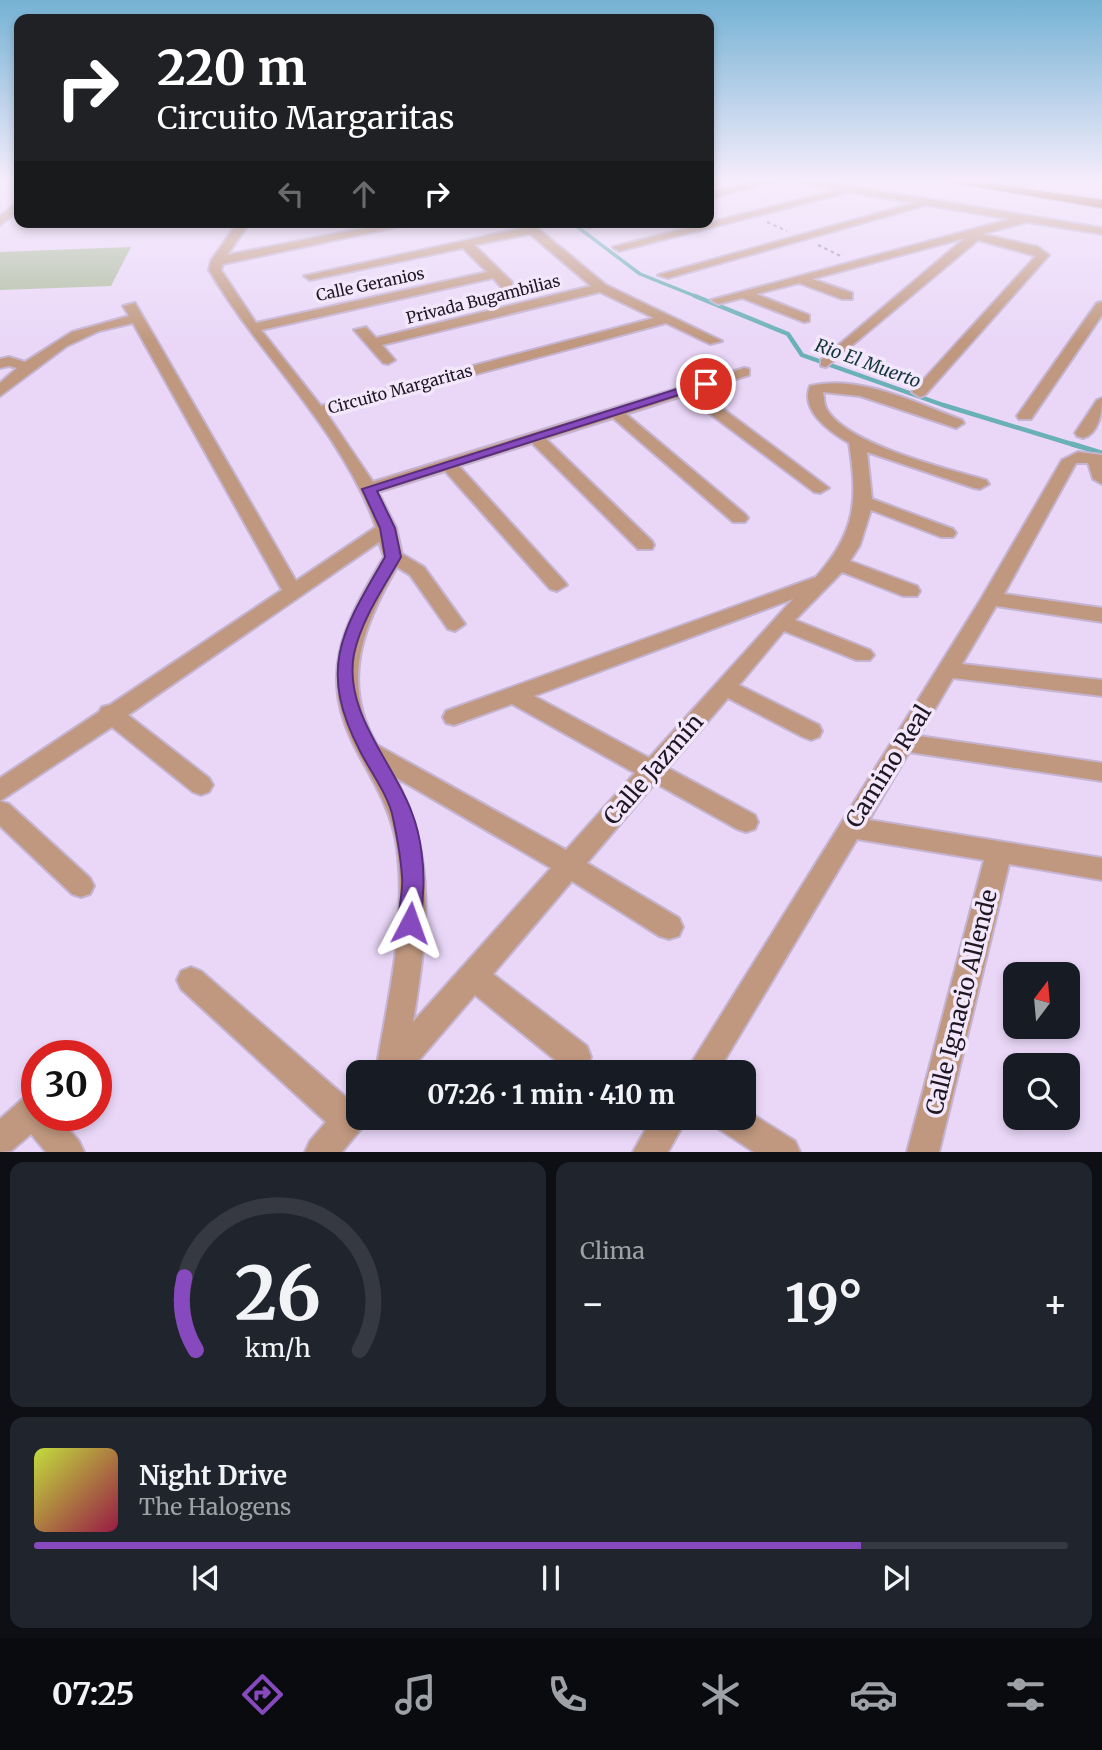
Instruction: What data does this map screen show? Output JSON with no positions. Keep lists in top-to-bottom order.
{
  "streets": {
    "street": [
      "Calle Geranios",
      "Privada Bugambilias",
      "Circuito Margaritas",
      "Camino Real",
      "Calle Jazmín",
      "Calle Ignacio Allende"
    ]
  },
  "crossings": [
    ["Calle Geranios", "Circuito Margaritas"]
  ],
  "water": ["Rio El Muerto"],
  "north": "top",
  "page": {
    "turn": ["220 m", "Circuito Margaritas"],
    "limit": "30",
    "trip": "07:26 · 1 min · 410 m",
    "tile": "Clima",
    "heat": ["−", "19°", "+"],
    "song": ["Night Drive", "The Halogens"],
    "tabs": "07:25",
    "gauge": ["26", "km/h"]
  }
}
